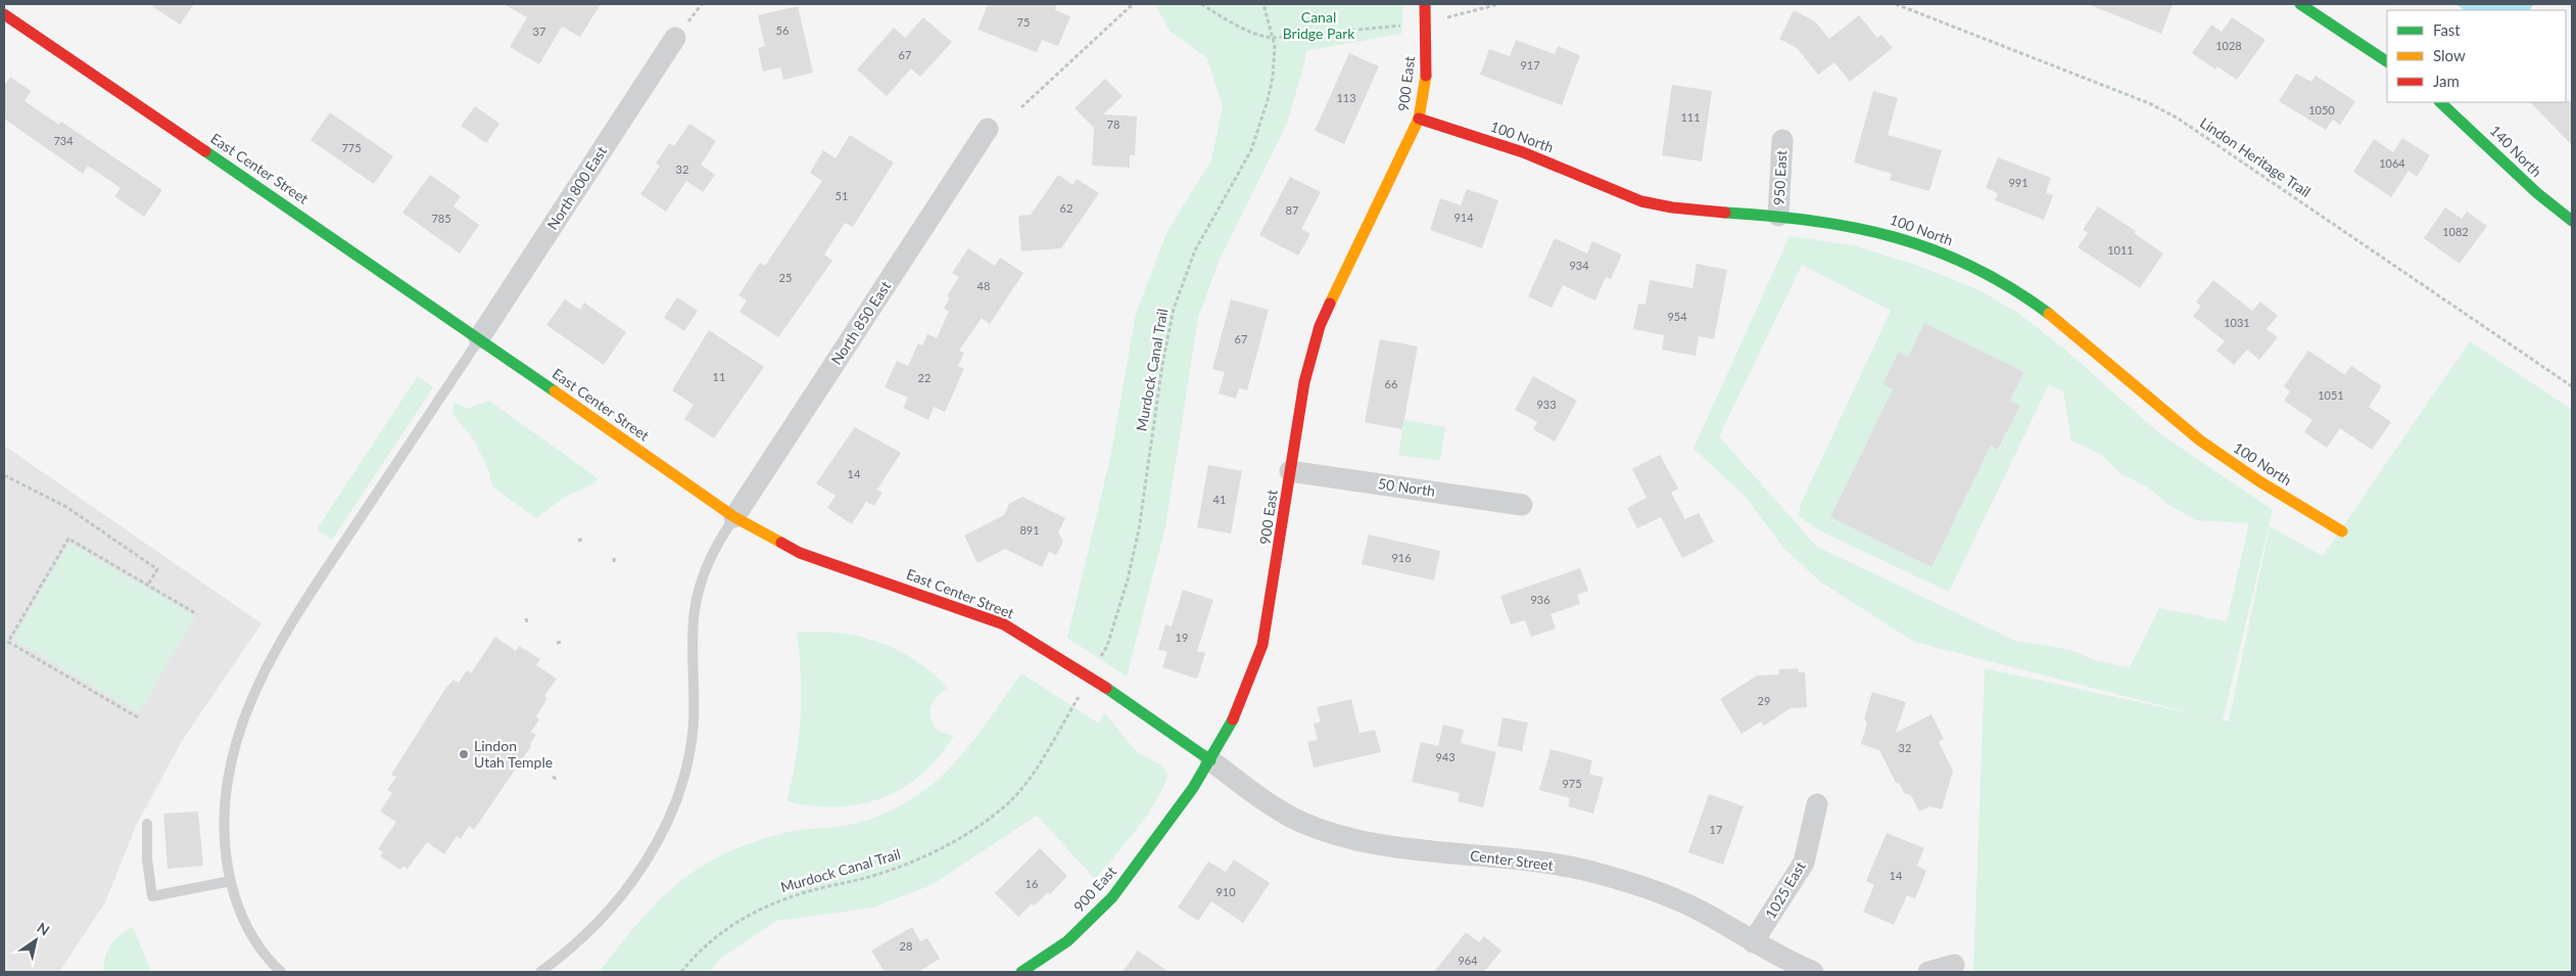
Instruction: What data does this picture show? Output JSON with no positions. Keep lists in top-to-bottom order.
{
  "streets": {
    "street": [
      "900 East",
      "100 North",
      "140 North",
      "East Center Street",
      "950 East",
      "North 800 East",
      "North 850 East",
      "50 North",
      "Center Street",
      "1025 East"
    ],
    "path": ["Lindon Heritage Trail", "Murdock Canal Trail"]
  },
  "crossings": [
    ["900 East", "100 North"],
    ["900 East", "East Center Street"],
    ["900 East", "50 North"],
    ["900 East", "Center Street"],
    ["100 North", "950 East"],
    ["East Center Street", "North 800 East"],
    ["East Center Street", "North 850 East"],
    ["East Center Street", "Center Street"],
    ["Center Street", "1025 East"]
  ],
  "parks": ["Canal Bridge Park"],
  "places": ["Lindon Utah Temple"],
  "house_numbers": [
    "75",
    "56",
    "37",
    "1028",
    "67",
    "917",
    "113",
    "1050",
    "111",
    "78",
    "734",
    "775",
    "1064",
    "32",
    "991",
    "51",
    "62",
    "87",
    "914",
    "785",
    "1082",
    "1011",
    "934",
    "25",
    "48",
    "954",
    "1031",
    "67",
    "11",
    "22",
    "66",
    "1051",
    "933",
    "14",
    "41",
    "891",
    "916",
    "936",
    "19",
    "29",
    "32",
    "943",
    "975",
    "17",
    "14",
    "16",
    "910",
    "28",
    "964"
  ],
  "legend": ["Fast", "Slow", "Jam"],
  "north": "top right"
}
